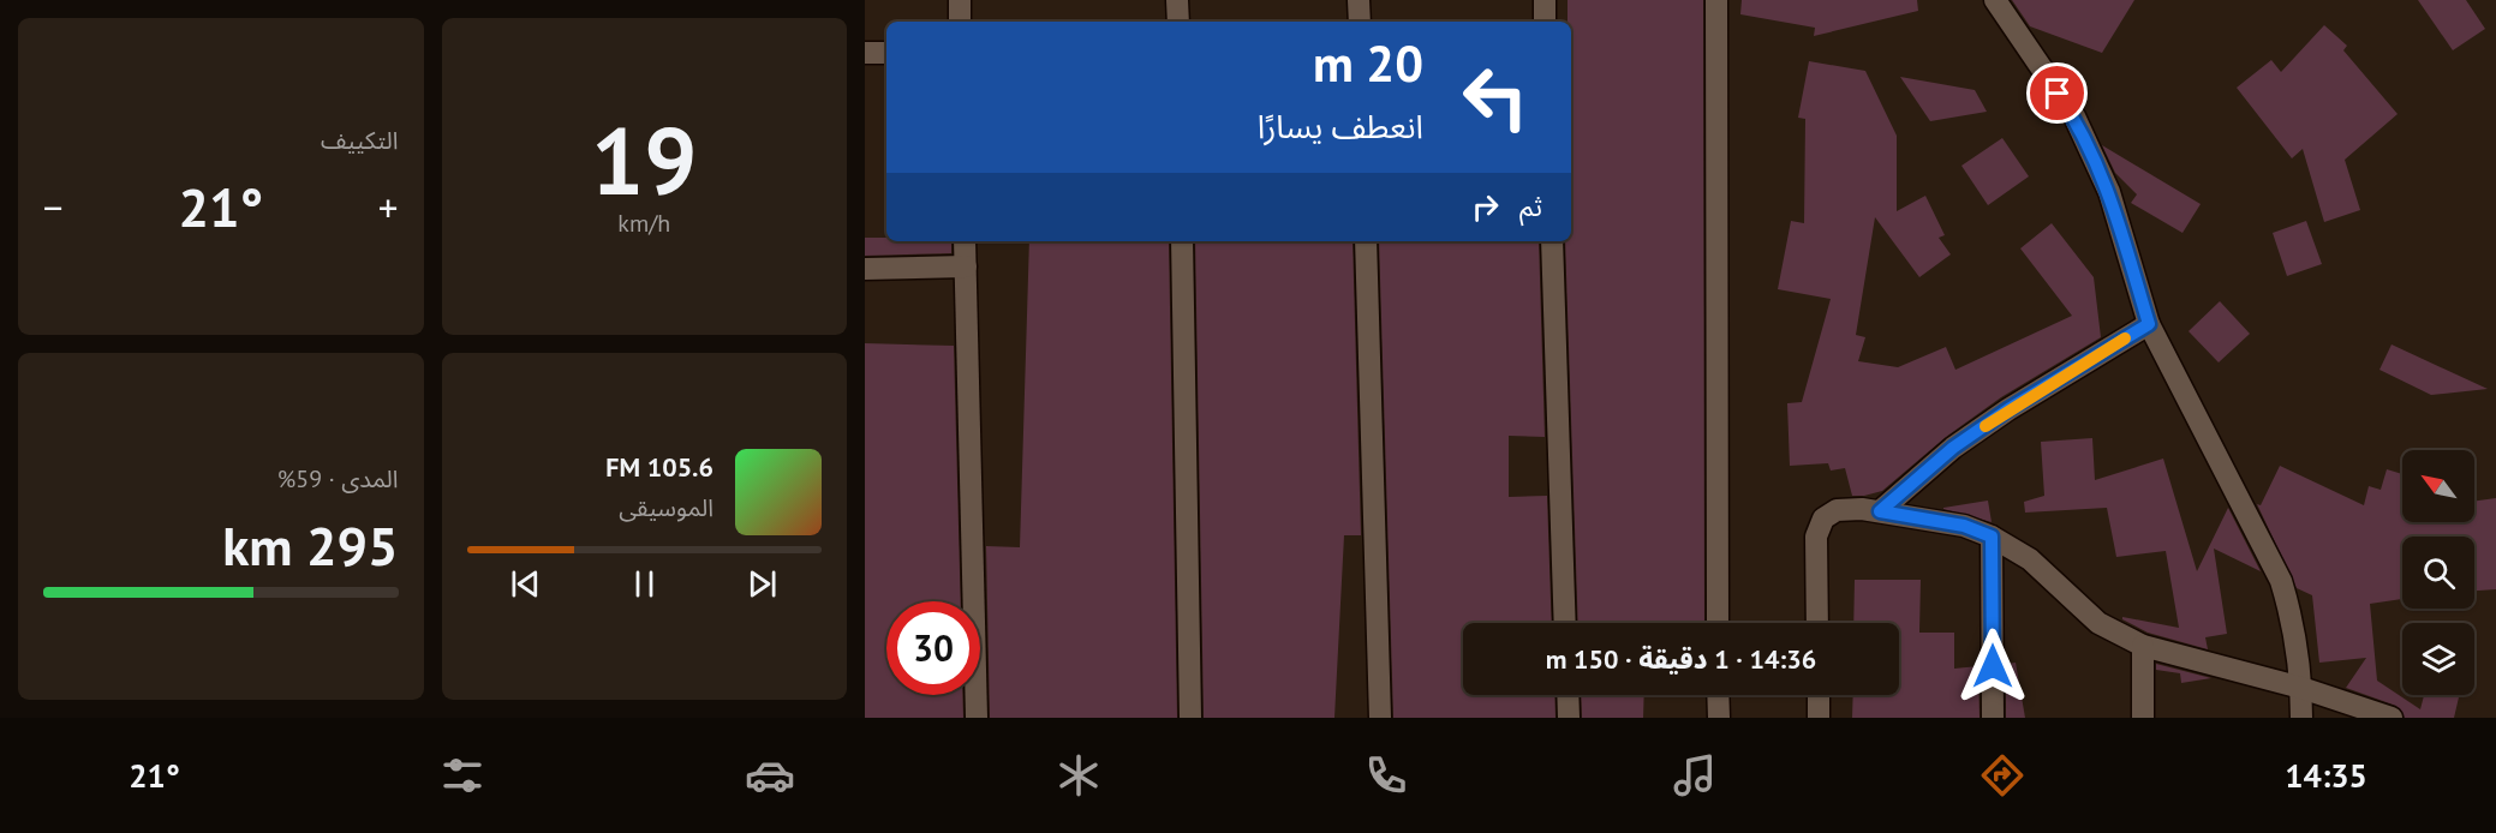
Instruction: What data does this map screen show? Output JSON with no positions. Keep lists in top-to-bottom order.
{
  "north": "top left",
  "page": {
    "tile": [
      ["19", "km/h"],
      "التكييف",
      ["المدى · 59%", "295 km"]
    ],
    "turn": ["20 m", "انعطف يسارًا"],
    "then": "ثم",
    "heat": ["−", "21°", "+"],
    "song": ["105.6 FM", "الموسيقى"],
    "limit": "30",
    "trip": "14:36 · 1 دقيقة · 150 m",
    "tabs": ["14:35", "21°"]
  }
}
